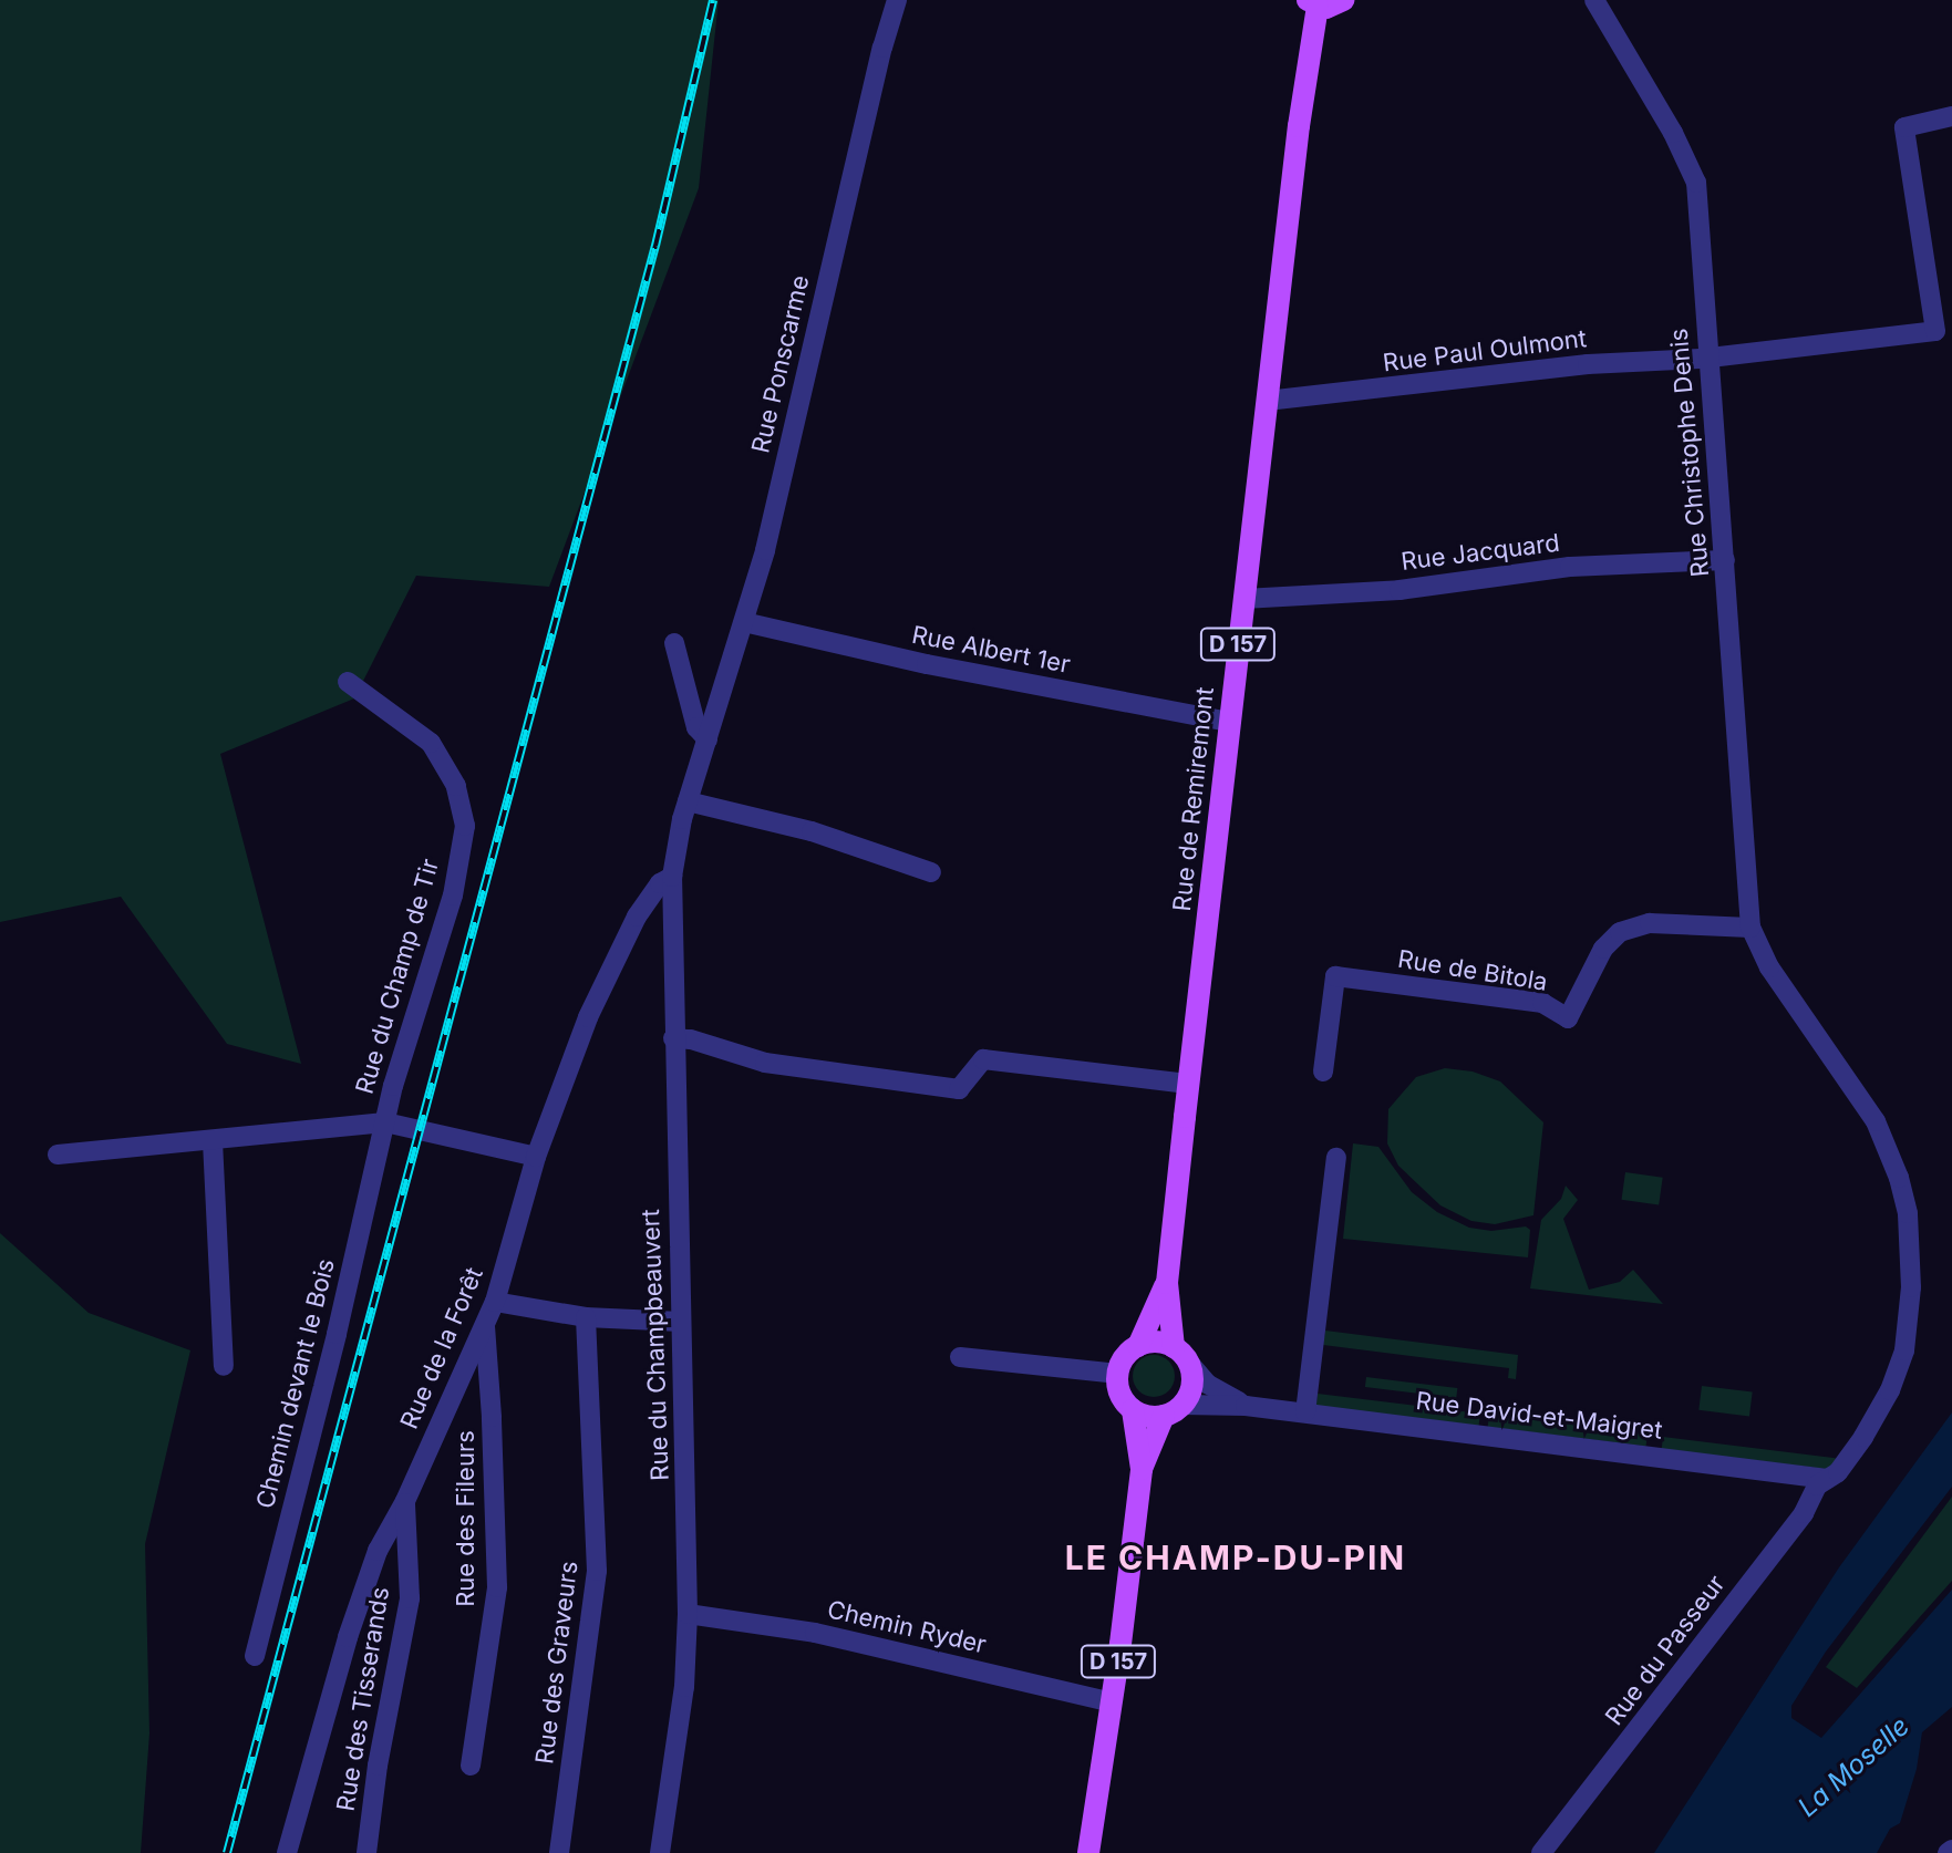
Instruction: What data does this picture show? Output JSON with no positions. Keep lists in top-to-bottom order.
{
  "streets": {
    "main road": ["D 157", "Rue de Remiremont"],
    "street": [
      "Rue Paul Oulmont",
      "Rue Ponscarme",
      "Rue Christophe Denis",
      "Rue Jacquard",
      "Rue Albert 1er",
      "Rue de Bitola",
      "Rue du Champ de Tir",
      "Rue du Champbeauvert",
      "Rue de la Forêt",
      "Chemin devant le Bois",
      "Rue David-et-Maigret",
      "Rue des Fileurs",
      "Chemin Ryder",
      "Rue du Passeur",
      "Rue des Graveurs",
      "Rue des Tisserands"
    ]
  },
  "crossings": [
    ["Rue Paul Oulmont", "Rue Christophe Denis"],
    ["Rue Paul Oulmont", "Rue de Remiremont"],
    ["Rue Ponscarme", "Rue Albert 1er"],
    ["Rue Ponscarme", "Rue du Champbeauvert"],
    ["Rue Christophe Denis", "Rue Jacquard"],
    ["Rue Christophe Denis", "Rue de Bitola"],
    ["Rue Christophe Denis", "Rue du Passeur"],
    ["Rue Jacquard", "Rue de Remiremont"],
    ["D 157", "Rue de Remiremont"],
    ["D 157", "Rue David-et-Maigret"],
    ["D 157", "Chemin Ryder"],
    ["Rue Albert 1er", "Rue de Remiremont"],
    ["Rue de Remiremont", "Rue David-et-Maigret"],
    ["Rue de Bitola", "Rue du Passeur"],
    ["Rue du Champ de Tir", "Chemin devant le Bois"],
    ["Rue du Champbeauvert", "Rue de la Forêt"],
    ["Rue du Champbeauvert", "Chemin Ryder"],
    ["Rue de la Forêt", "Rue des Fileurs"],
    ["Rue de la Forêt", "Rue des Tisserands"],
    ["Rue David-et-Maigret", "Rue du Passeur"]
  ],
  "districts": ["LE CHAMP-DU-PIN"],
  "water": ["La Moselle"]
}
